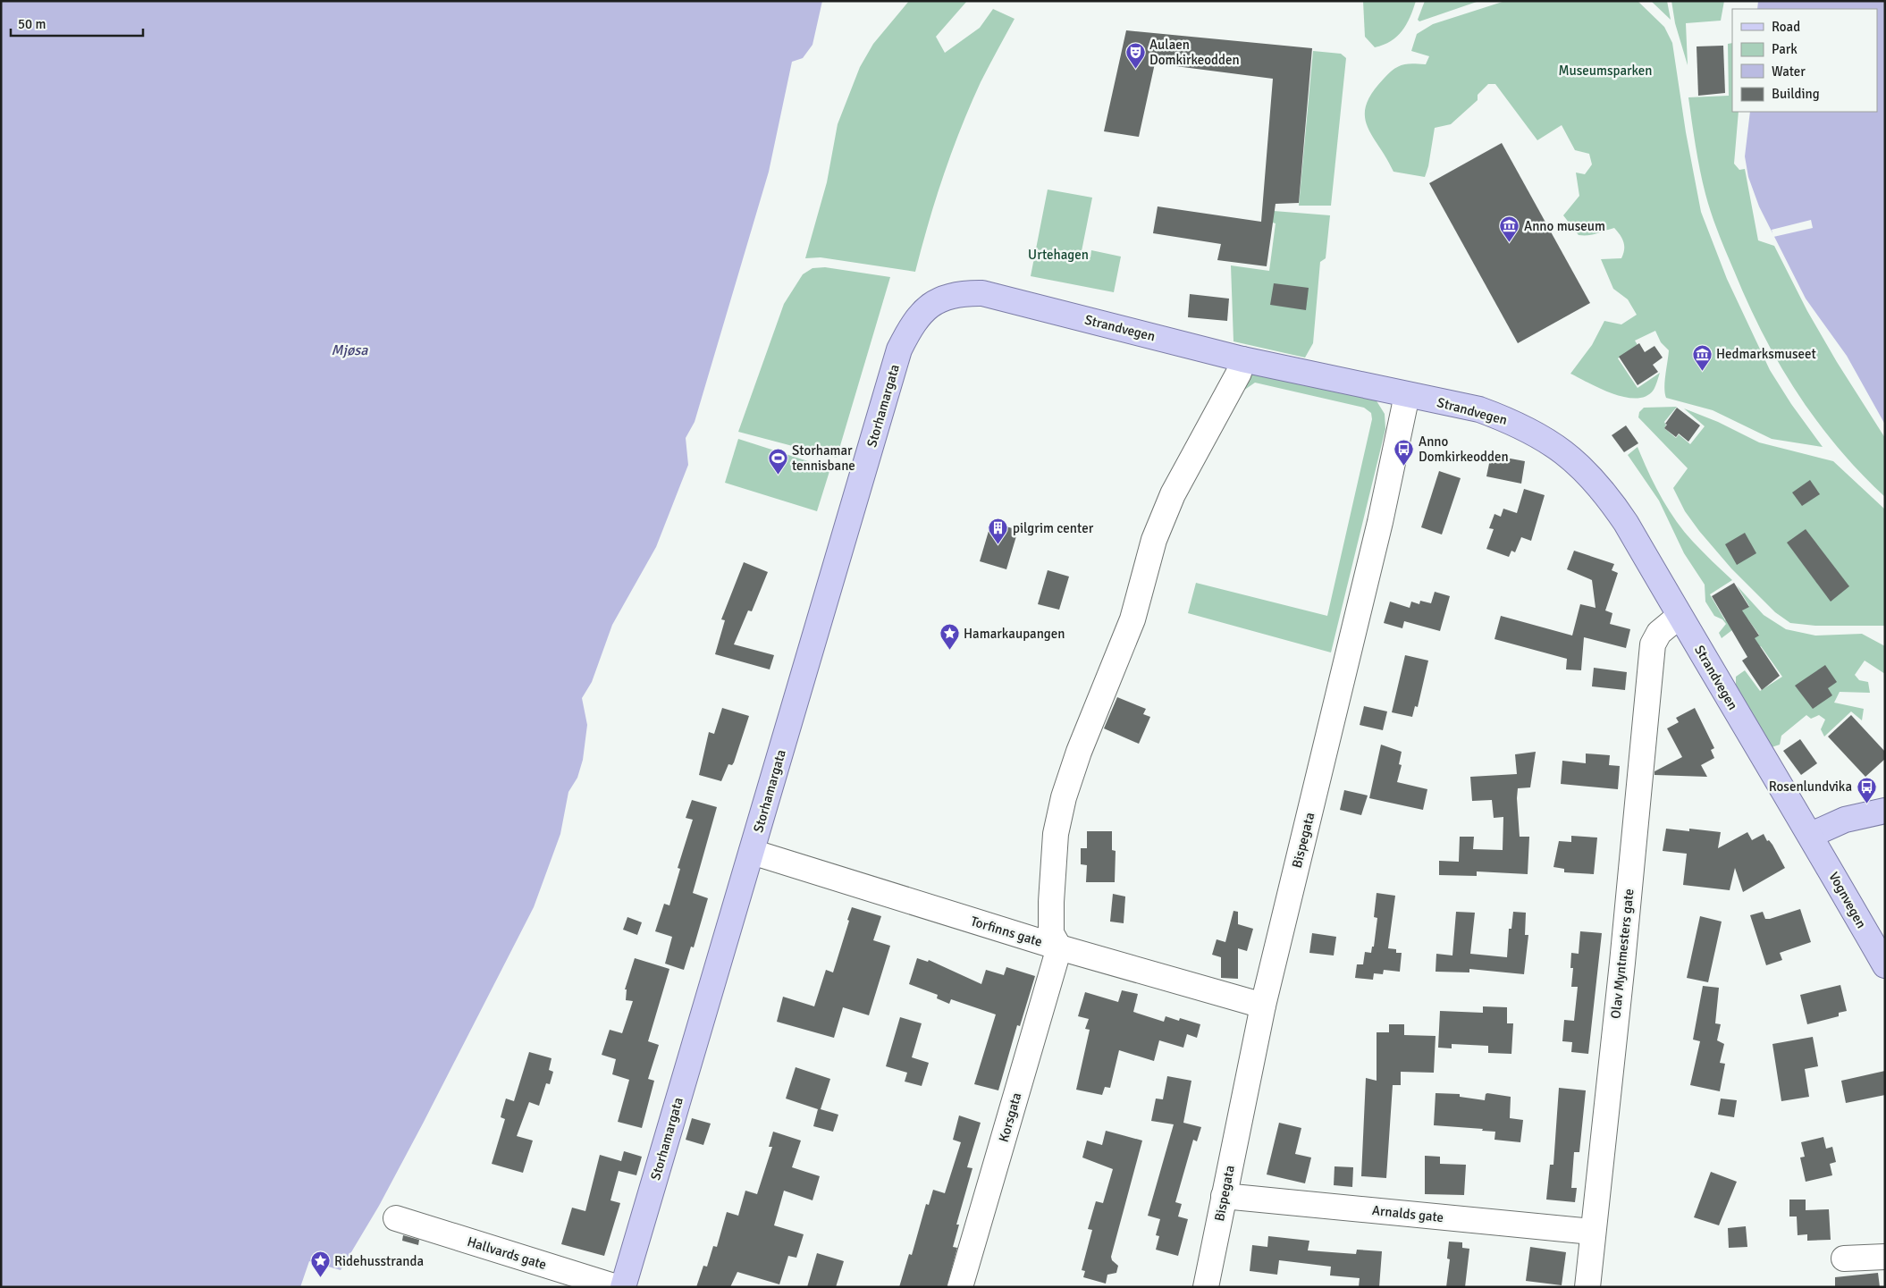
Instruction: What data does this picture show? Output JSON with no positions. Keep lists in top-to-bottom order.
{
  "streets": {
    "main road": ["Strandvegen", "Storhamargata", "Vognvegen"],
    "street": [
      "Bispegata",
      "Torfinns gate",
      "Olav Myntmesters gate",
      "Korsgata",
      "Arnalds gate",
      "Hallvards gate"
    ]
  },
  "crossings": [
    ["Strandvegen", "Storhamargata"],
    ["Strandvegen", "Bispegata"],
    ["Strandvegen", "Vognvegen"],
    ["Strandvegen", "Olav Myntmesters gate"],
    ["Storhamargata", "Torfinns gate"],
    ["Bispegata", "Torfinns gate"],
    ["Bispegata", "Arnalds gate"],
    ["Torfinns gate", "Korsgata"],
    ["Olav Myntmesters gate", "Arnalds gate"]
  ],
  "water": ["Mjøsa"],
  "parks": ["Museumsparken", "Urtehagen"],
  "places": {
    "theatre": ["Aulaen Domkirkeodden"],
    "museum": ["Anno museum", "Hedmarksmuseet"],
    "bus stop": ["Anno Domkirkeodden", "Rosenlundvika"],
    "sports": ["Storhamar tennisbane"],
    "building": ["pilgrim center"],
    "place": ["Hamarkaupangen", "Ridehusstranda"]
  },
  "legend": [
    "Road",
    "Park",
    "Water",
    "Building"
  ],
  "scale_bar": "50 m"
}
